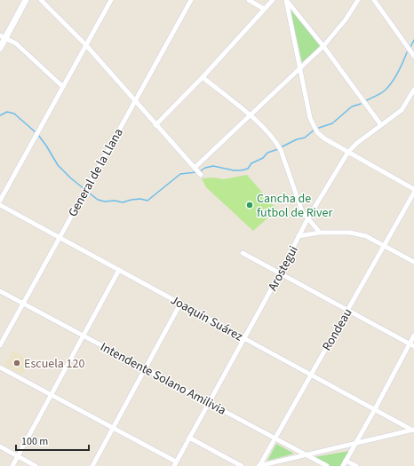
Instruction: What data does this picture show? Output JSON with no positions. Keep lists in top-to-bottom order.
{
  "streets": {
    "street": [
      "General de la Llana",
      "Arostegui",
      "Joaquín Suárez",
      "Rondeau",
      "Intendente Solano Amilivia"
    ]
  },
  "crossings": [
    ["General de la Llana", "Joaquín Suárez"],
    ["General de la Llana", "Intendente Solano Amilivia"],
    ["Arostegui", "Joaquín Suárez"],
    ["Arostegui", "Intendente Solano Amilivia"],
    ["Joaquín Suárez", "Rondeau"],
    ["Rondeau", "Intendente Solano Amilivia"]
  ],
  "places": ["Cancha de futbol de River", "Escuela 120"],
  "scale_bar": "100 m"
}
